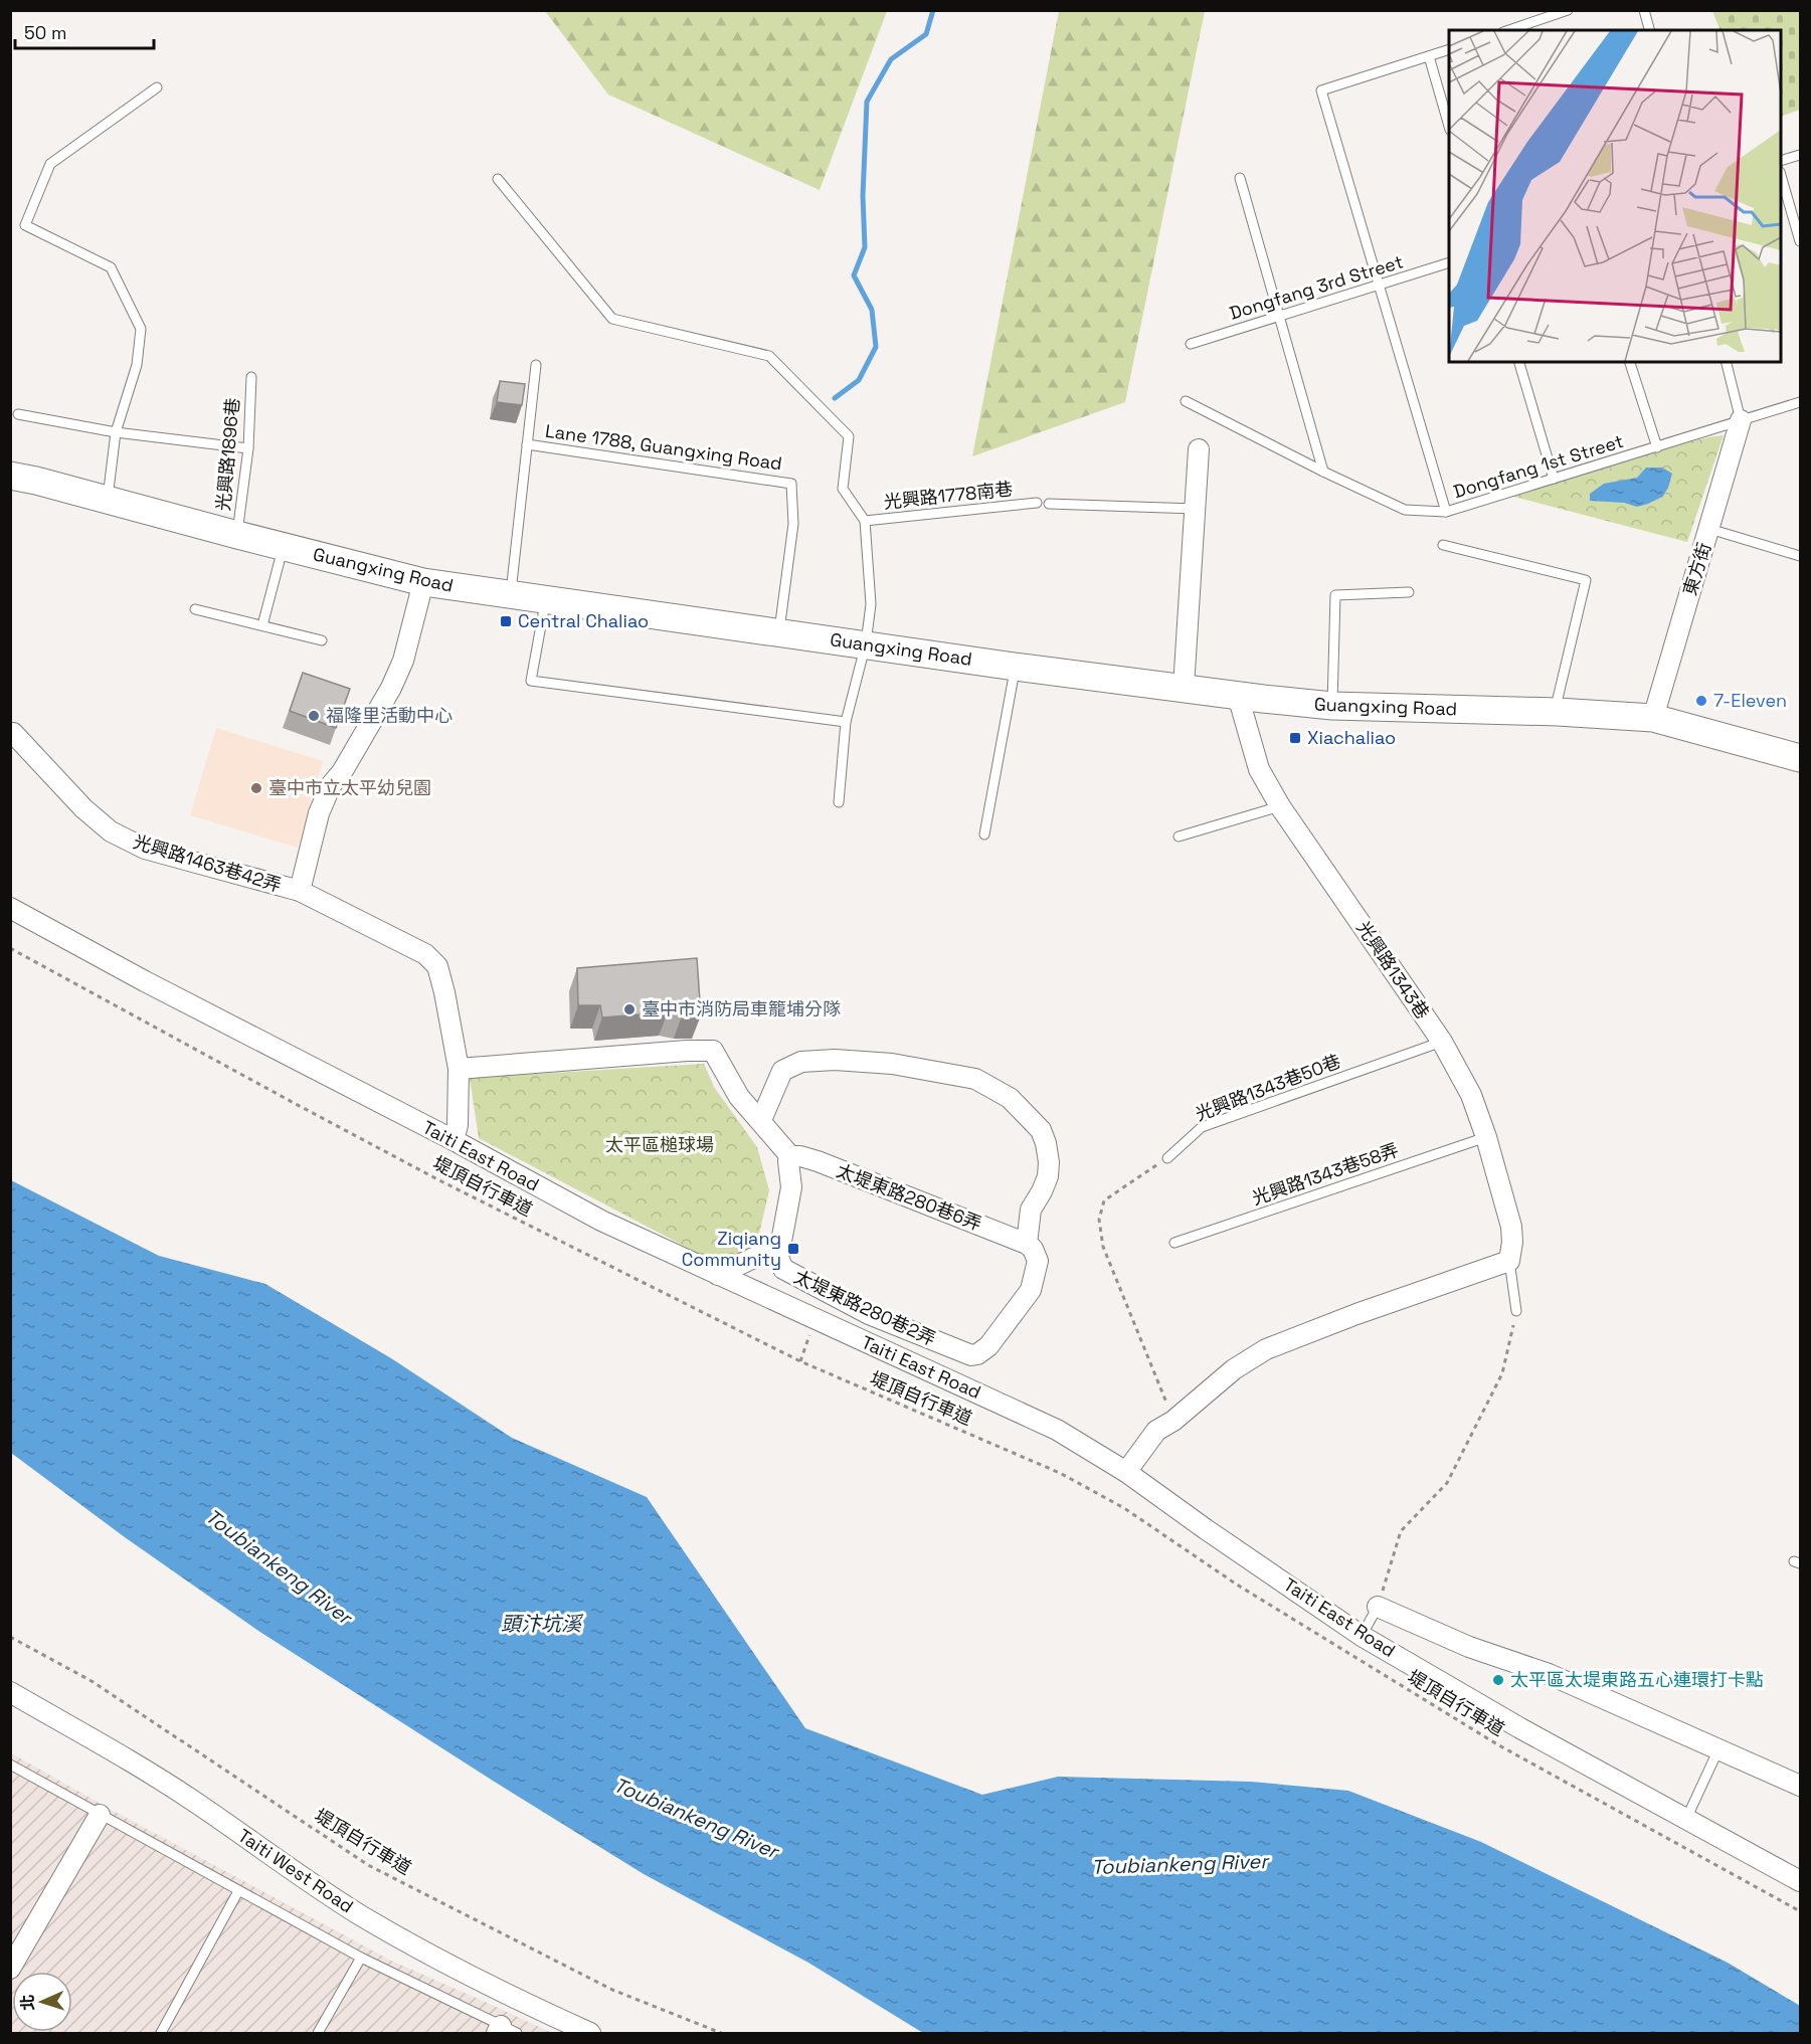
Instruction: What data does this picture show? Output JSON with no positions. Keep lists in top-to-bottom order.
{
  "streets": {
    "main road": ["Guangxing Road"],
    "street": [
      "東方街",
      "光興路1463巷42弄",
      "光興路1343巷",
      "Taiti East Road",
      "太堤東路280巷6弄",
      "太堤東路280巷2弄",
      "Taiti West Road"
    ],
    "lane": [
      "Dongfang 3rd Street",
      "Lane 1788, Guangxing Road",
      "光興路1896巷",
      "Dongfang 1st Street",
      "光興路1778南巷",
      "光興路1343巷50巷",
      "光興路1343巷58弄"
    ],
    "path": ["堤頂自行車道"]
  },
  "crossings": [
    ["Lane 1788, Guangxing Road", "Guangxing Road"],
    ["光興路1896巷", "Guangxing Road"],
    ["Dongfang 1st Street", "東方街"],
    ["東方街", "Guangxing Road"],
    ["Guangxing Road", "光興路1343巷"],
    ["光興路1463巷42弄", "Taiti East Road"],
    ["光興路1343巷", "光興路1343巷50巷"],
    ["光興路1343巷", "光興路1343巷58弄"],
    ["太堤東路280巷6弄", "太堤東路280巷2弄"]
  ],
  "water": ["Toubiankeng River", "頭汴坑溪"],
  "parks": ["太平區槌球場"],
  "places": {
    "transit": ["Central Chaliao", "Xiachaliao", "Ziqiang Community"],
    "other": [
      "7-Eleven",
      "福隆里活動中心",
      "臺中市立太平幼兒園",
      "臺中市消防局車籠埔分隊",
      "太平區太堤東路五心連環打卡點"
    ]
  },
  "scale_bar": "50 m",
  "north": "left"
}
